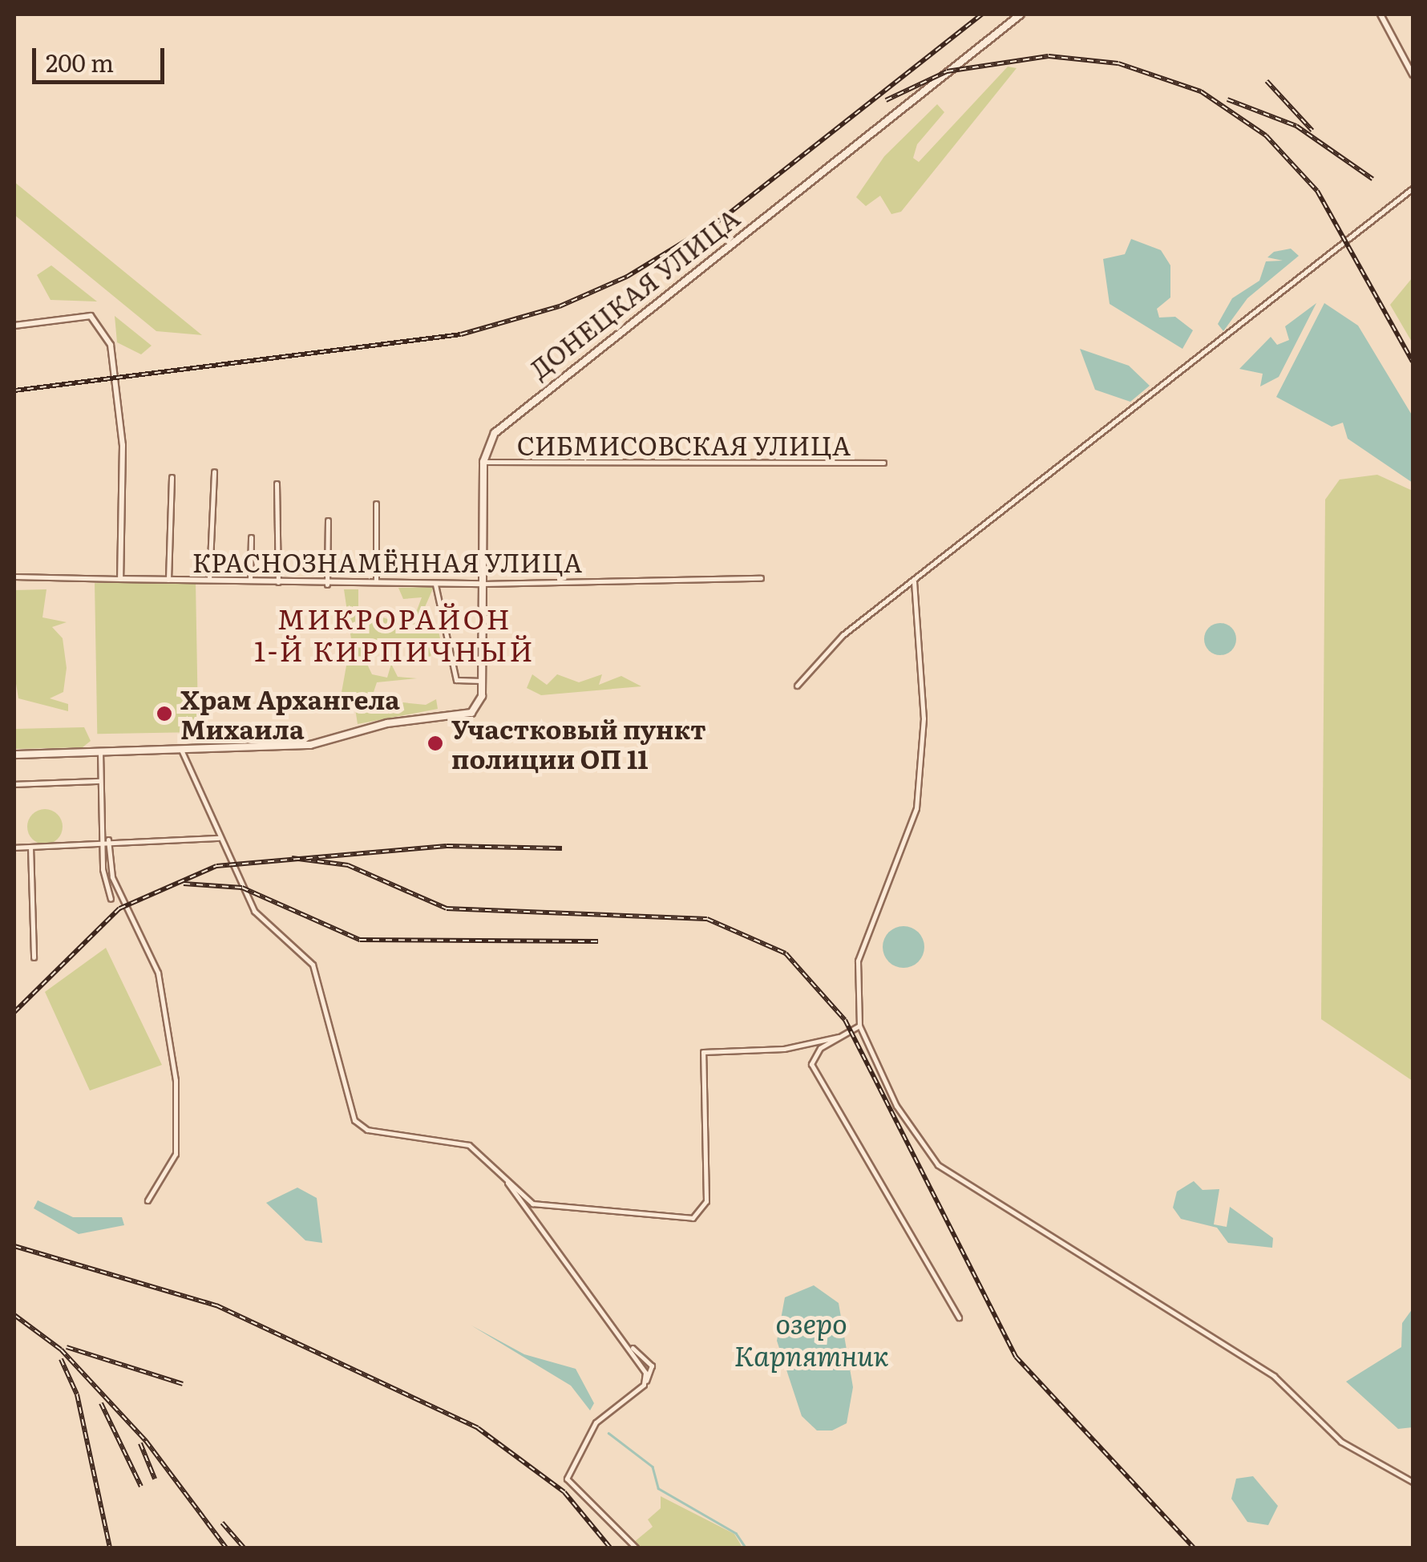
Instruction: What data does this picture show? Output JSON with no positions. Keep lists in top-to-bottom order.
{
  "streets": {
    "main road": ["ДОНЕЦКАЯ УЛИЦА"],
    "street": ["СИБМИСОВСКАЯ УЛИЦА", "КРАСНОЗНАМЁННАЯ УЛИЦА"]
  },
  "crossings": [
    ["ДОНЕЦКАЯ УЛИЦА", "СИБМИСОВСКАЯ УЛИЦА"],
    ["ДОНЕЦКАЯ УЛИЦА", "КРАСНОЗНАМЁННАЯ УЛИЦА"]
  ],
  "districts": ["МИКРОРАЙОН 1-Й КИРПИЧНЫЙ"],
  "water": ["озеро Карпятник"],
  "places": ["Храм Архангела Михаила", "Участковый пункт полиции ОП 11"],
  "scale_bar": "200 m"
}
